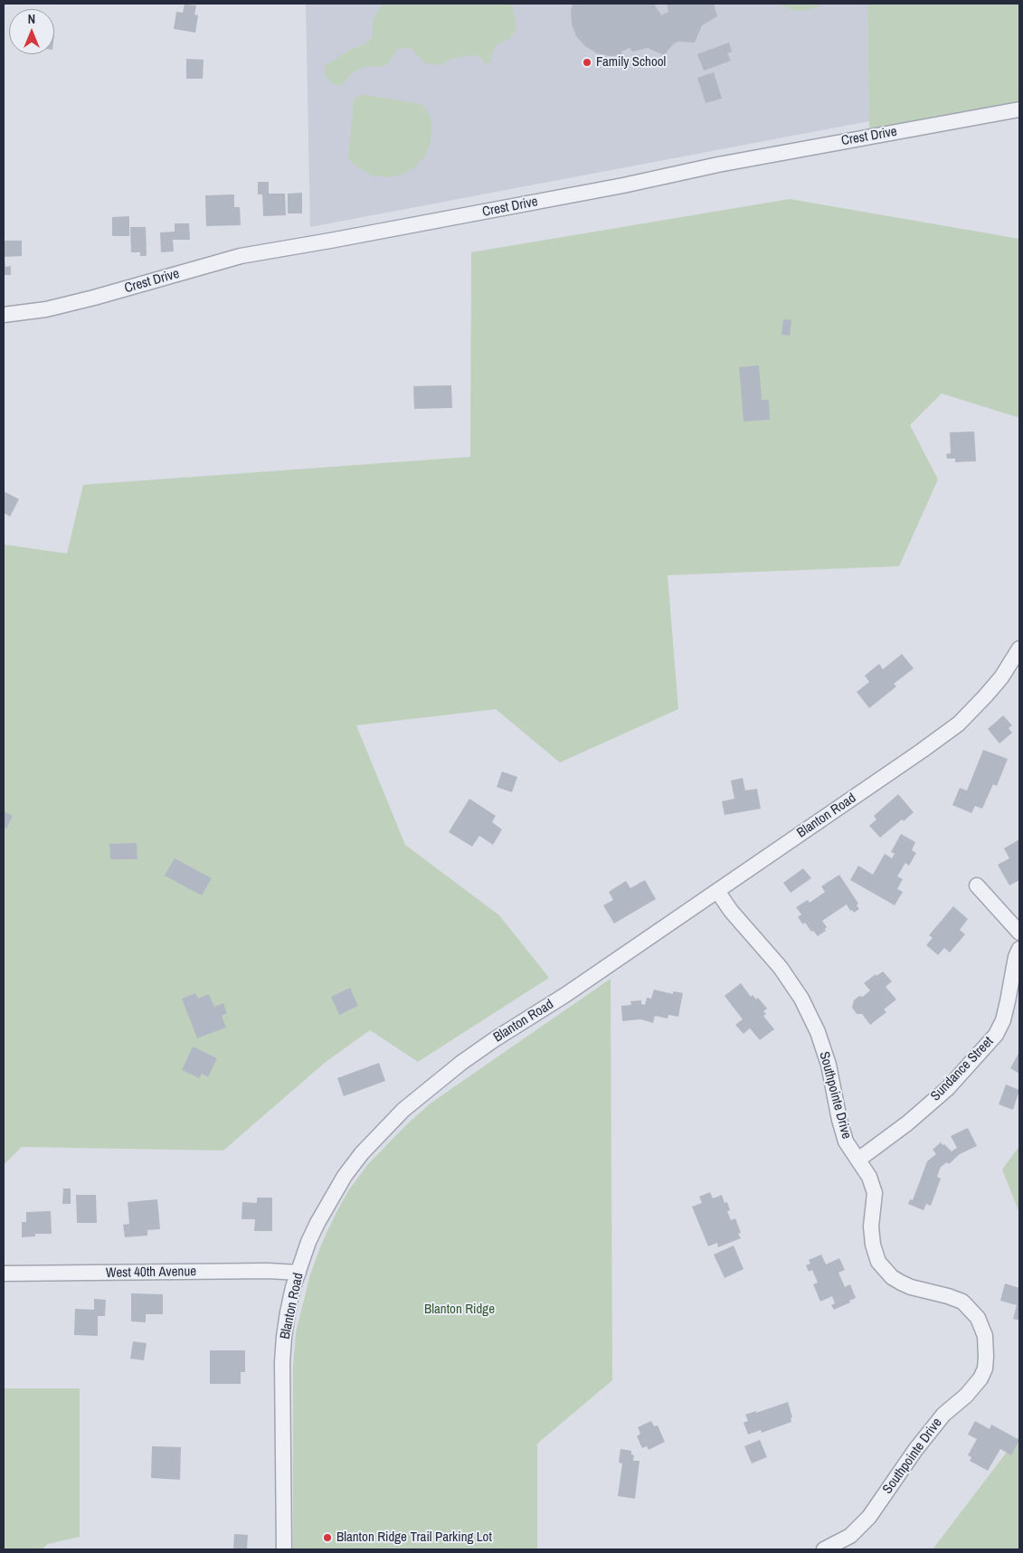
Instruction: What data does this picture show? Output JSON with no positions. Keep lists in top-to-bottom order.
{
  "streets": {
    "street": [
      "Crest Drive",
      "Blanton Road",
      "Sundance Street",
      "Southpointe Drive",
      "West 40th Avenue"
    ]
  },
  "crossings": [
    ["Blanton Road", "Southpointe Drive"],
    ["Blanton Road", "West 40th Avenue"],
    ["Sundance Street", "Southpointe Drive"]
  ],
  "parks": ["Blanton Ridge"],
  "places": ["Family School", "Blanton Ridge Trail Parking Lot"],
  "north": "top"
}
